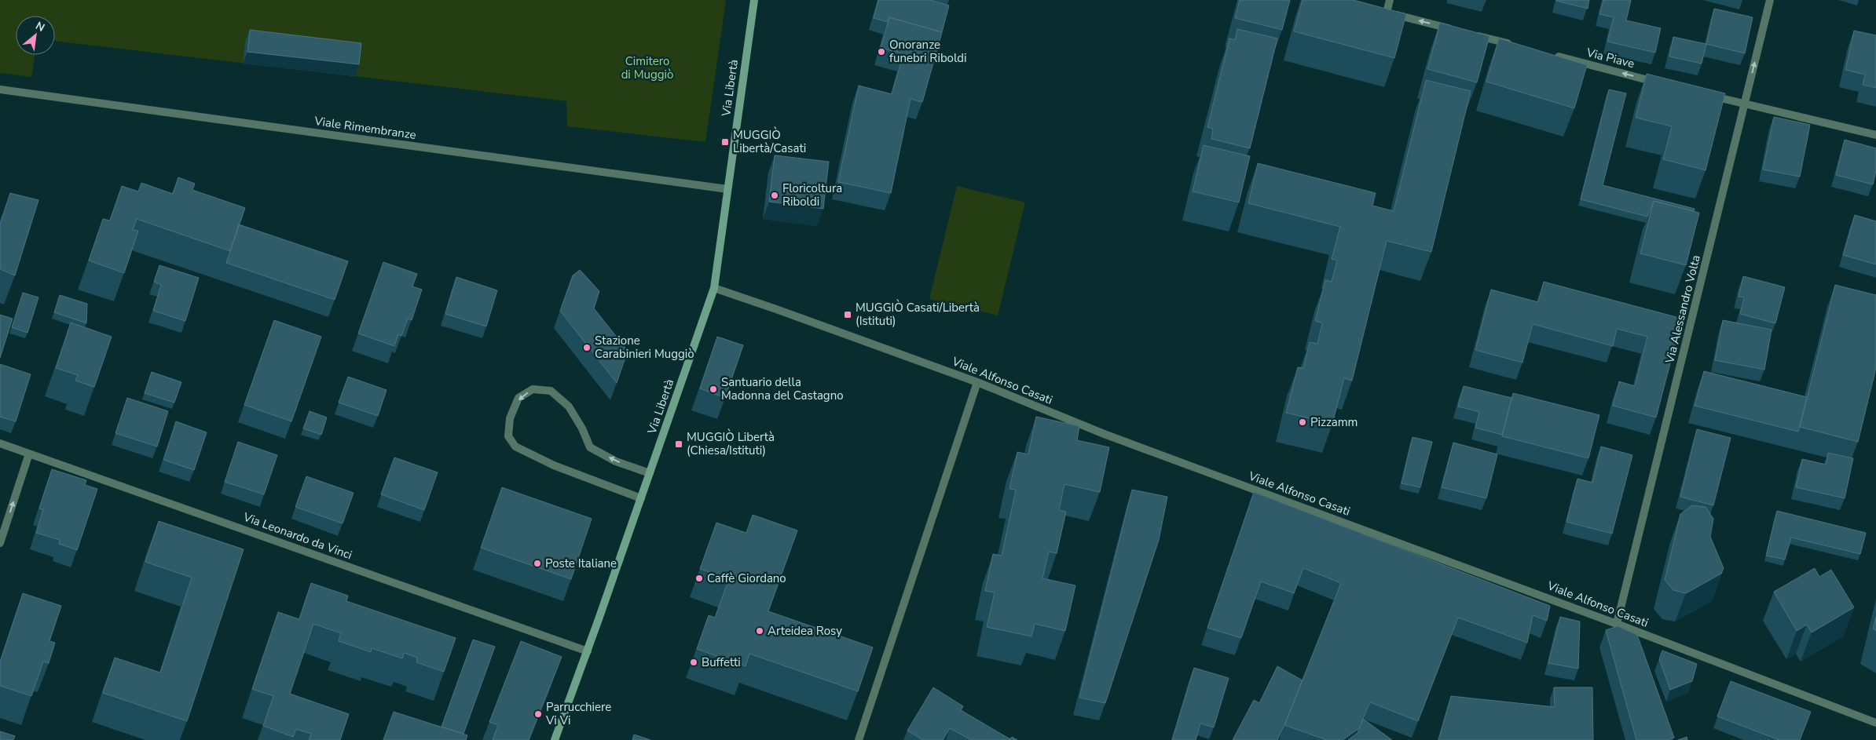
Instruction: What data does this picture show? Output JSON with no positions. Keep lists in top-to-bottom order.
{
  "streets": {
    "street": [
      "Via Piave",
      "Via Libertà",
      "Viale Rimembranze",
      "Via Alessandro Volta",
      "Viale Alfonso Casati",
      "Via Leonardo da Vinci"
    ]
  },
  "crossings": [
    ["Via Libertà", "Viale Rimembranze"],
    ["Via Libertà", "Viale Alfonso Casati"],
    ["Via Libertà", "Via Leonardo da Vinci"],
    ["Via Alessandro Volta", "Viale Alfonso Casati"]
  ],
  "one_way": ["Via Piave"],
  "parks": ["Cimitero di Muggiò"],
  "places": {
    "other": [
      "Onoranze funebri Riboldi",
      "Floricoltura Riboldi",
      "Stazione Carabinieri Muggiò",
      "Santuario della Madonna del Castagno",
      "Pizzamm",
      "Poste Italiane",
      "Caffè Giordano",
      "Arteidea Rosy",
      "Buffetti",
      "Parrucchiere Vi Vi"
    ],
    "transit": ["MUGGIÒ Libertà/Casati", "MUGGIÒ Casati/Libertà (Istituti)", "MUGGIÒ Libertà (Chiesa/Istituti)"]
  },
  "north": "top right"
}
